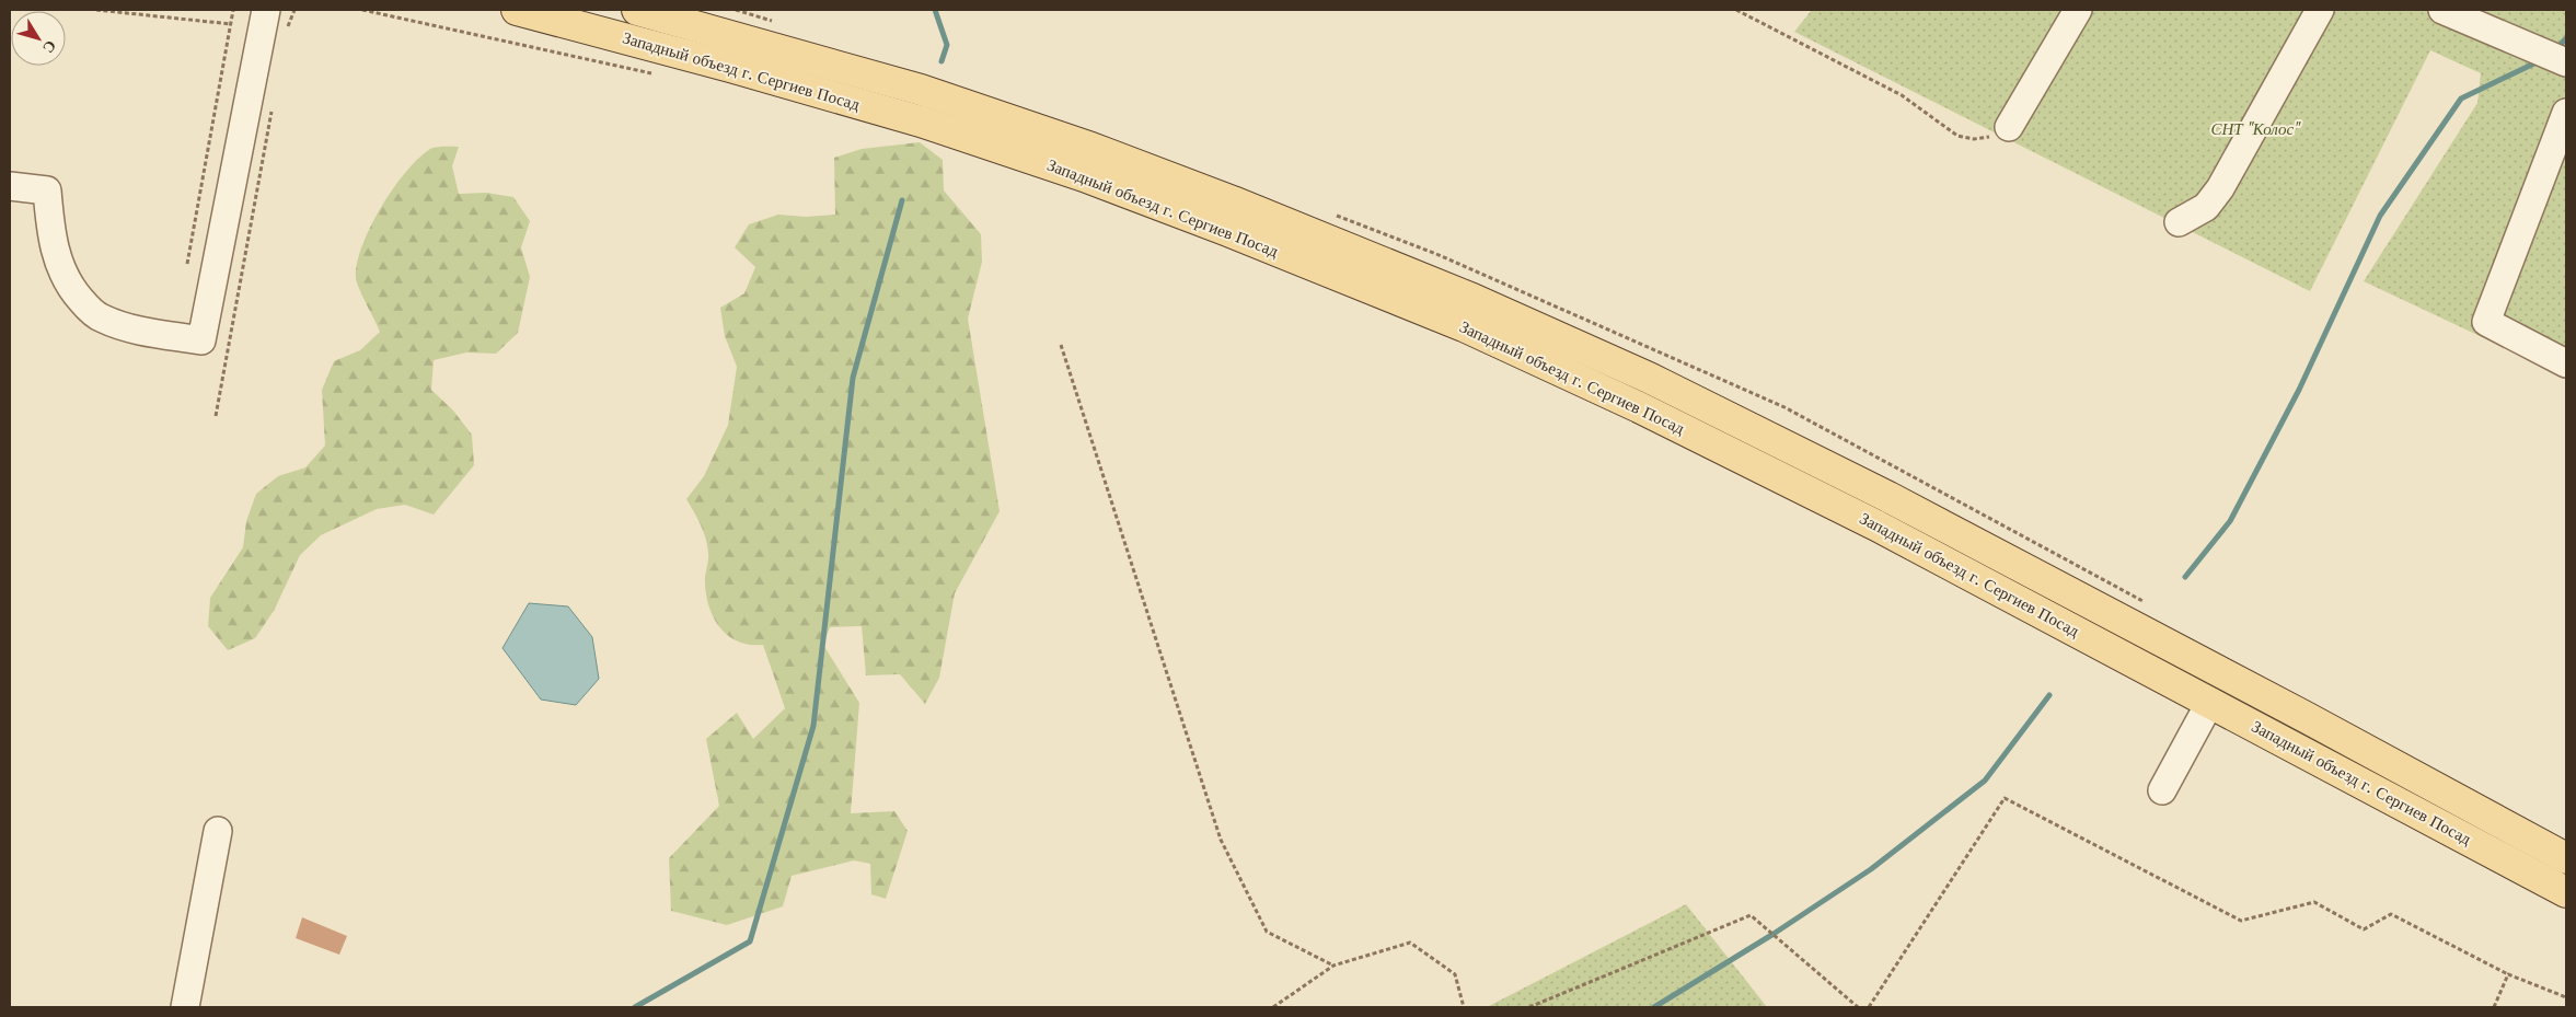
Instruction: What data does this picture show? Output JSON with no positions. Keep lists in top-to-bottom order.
{
  "streets": {
    "main road": ["Западный объезд г. Сергиев Посад"]
  },
  "parks": ["СНТ \"Колос\""],
  "north": "bottom right"
}
